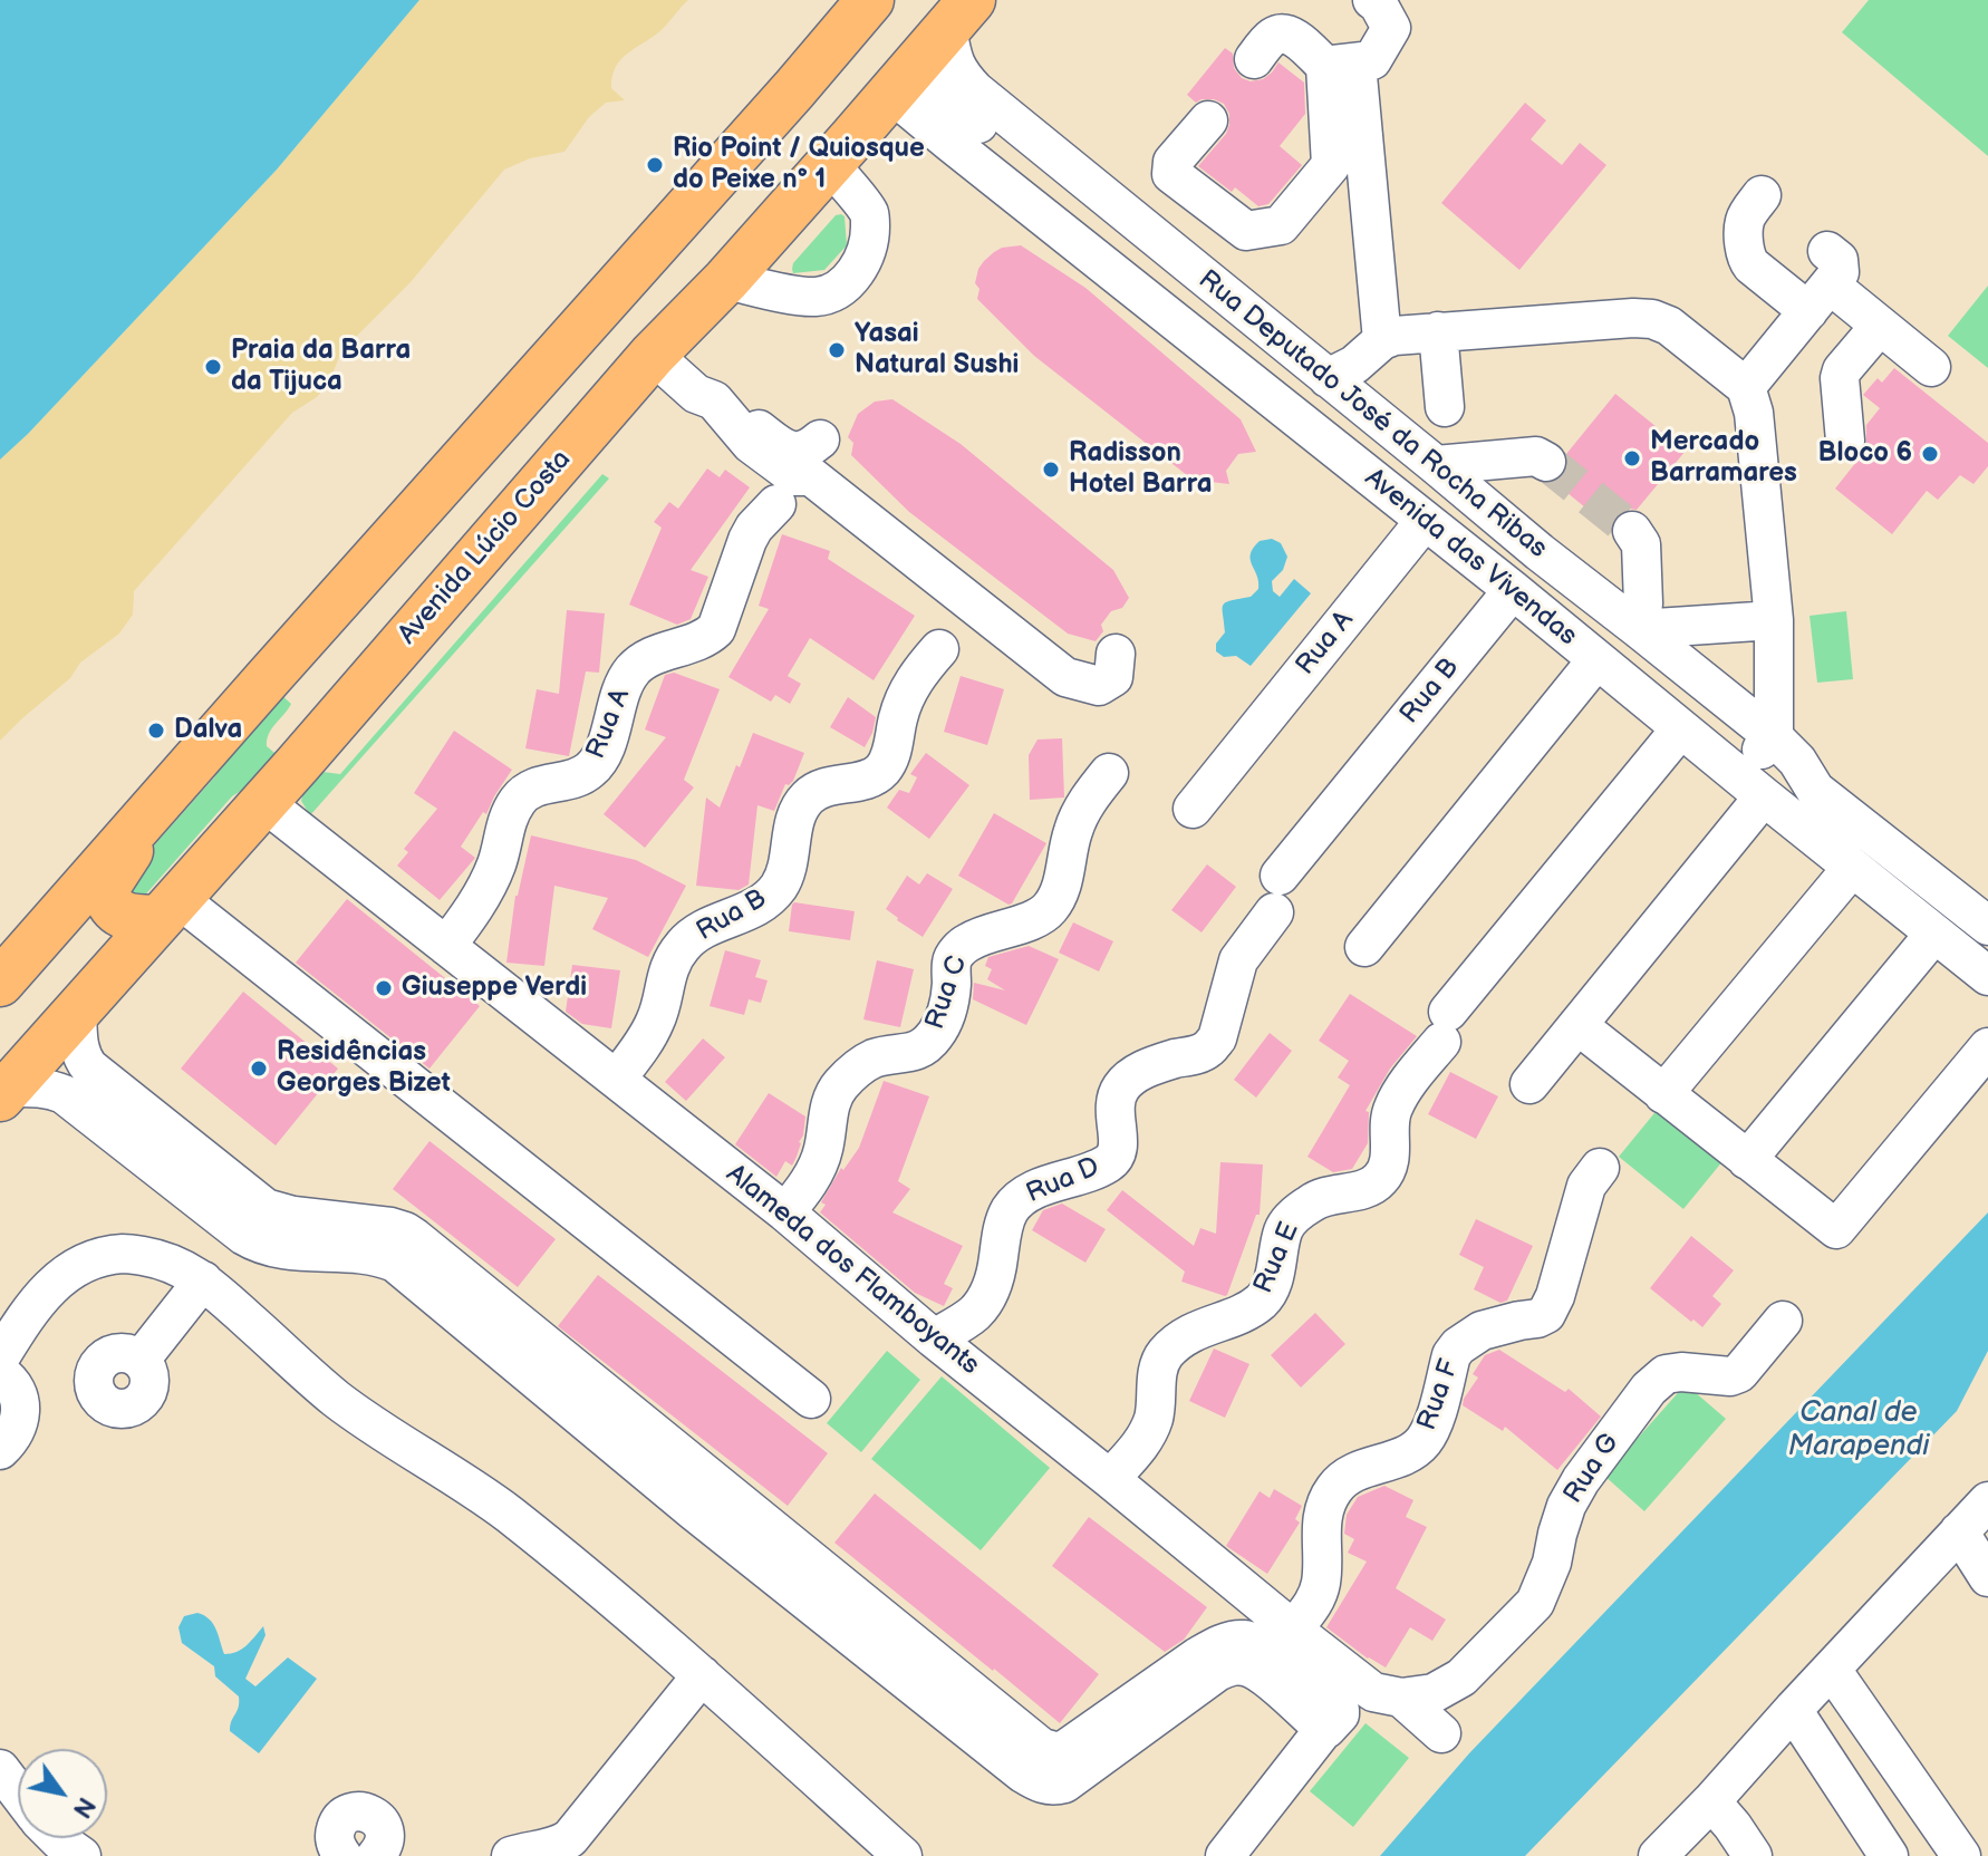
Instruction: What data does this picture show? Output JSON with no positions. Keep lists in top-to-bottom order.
{
  "streets": {
    "main road": ["Avenida Lúcio Costa"],
    "street": [
      "Rua Deputado José da Rocha Ribas",
      "Avenida das Vivendas",
      "Rua A",
      "Rua B",
      "Rua C",
      "Rua D",
      "Rua E",
      "Alameda dos Flamboyants",
      "Rua F",
      "Rua G"
    ]
  },
  "crossings": [
    ["Rua Deputado José da Rocha Ribas", "Avenida Lúcio Costa"],
    ["Rua Deputado José da Rocha Ribas", "Avenida das Vivendas"],
    ["Avenida Lúcio Costa", "Avenida das Vivendas"],
    ["Avenida Lúcio Costa", "Alameda dos Flamboyants"],
    ["Avenida das Vivendas", "Rua A"],
    ["Avenida das Vivendas", "Rua B"],
    ["Avenida das Vivendas", "Rua E"],
    ["Rua A", "Alameda dos Flamboyants"],
    ["Rua B", "Alameda dos Flamboyants"],
    ["Rua C", "Alameda dos Flamboyants"],
    ["Rua D", "Alameda dos Flamboyants"],
    ["Rua E", "Alameda dos Flamboyants"],
    ["Alameda dos Flamboyants", "Rua F"],
    ["Alameda dos Flamboyants", "Rua G"]
  ],
  "water": ["Canal de Marapendi"],
  "places": [
    "Rio Point / Quiosque do Peixe n° 1",
    "Yasai Natural Sushi",
    "Praia da Barra da Tijuca",
    "Bloco 6",
    "Mercado Barramares",
    "Radisson Hotel Barra",
    "Dalva",
    "Giuseppe Verdi",
    "Residências Georges Bizet"
  ],
  "north": "bottom right"
}
